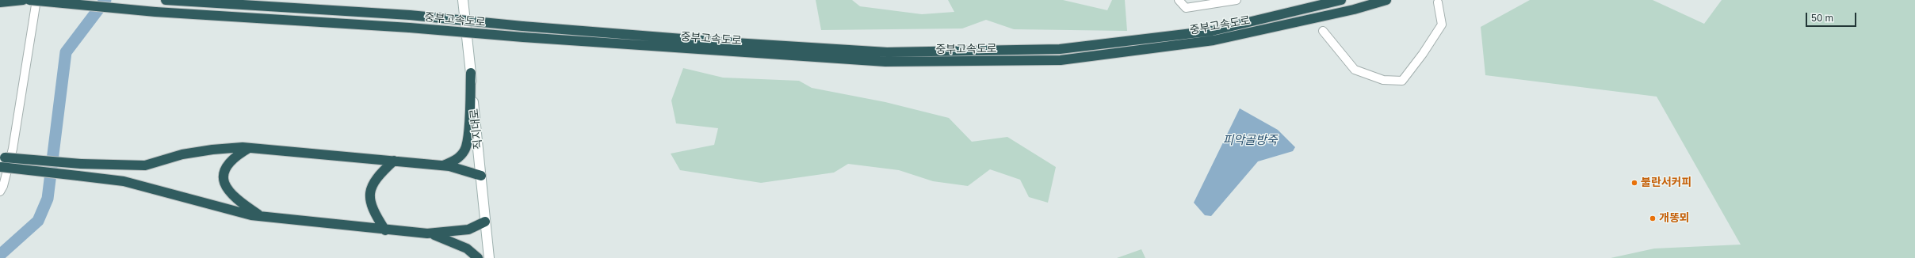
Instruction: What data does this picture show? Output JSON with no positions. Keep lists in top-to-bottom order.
{
  "streets": {
    "highway": ["중부고속도로"],
    "main road": ["직지대로"]
  },
  "water": ["피악골방죽"],
  "places": ["불란서커피", "개똥뫼"],
  "scale_bar": "50 m"
}
